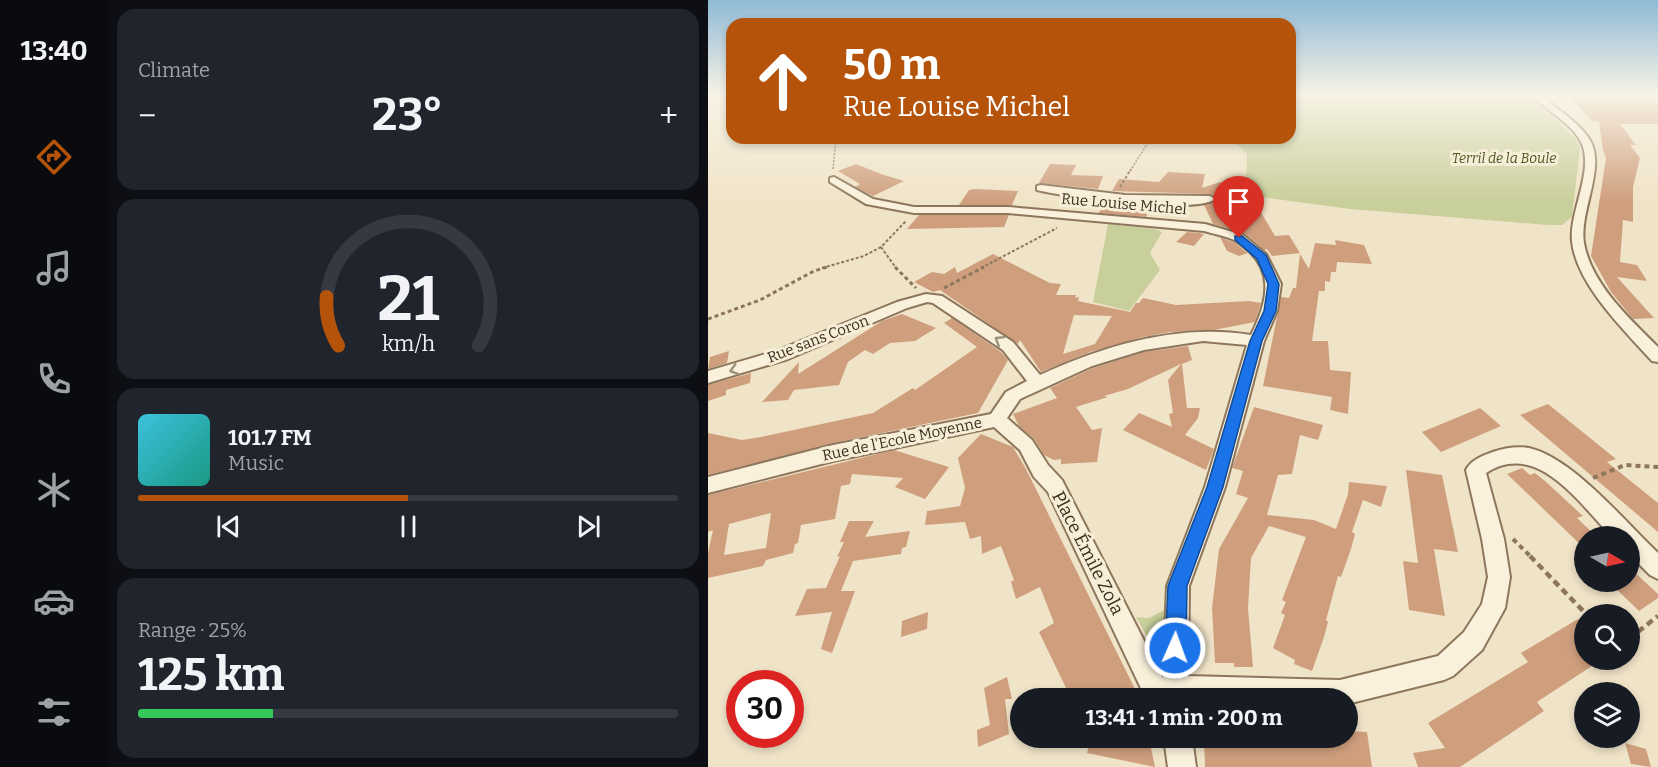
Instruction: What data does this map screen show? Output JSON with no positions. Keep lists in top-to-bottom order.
{
  "streets": {
    "street": [
      "Rue Louise Michel",
      "Rue sans Coron",
      "Rue de l'Ecole Moyenne",
      "Place Émile Zola"
    ]
  },
  "crossings": [
    ["Rue Louise Michel", "Rue de l'Ecole Moyenne"],
    ["Rue de l'Ecole Moyenne", "Place Émile Zola"]
  ],
  "one_way": ["Rue sans Coron"],
  "parks": ["Terril de la Boule"],
  "north": "right",
  "page": {
    "tabs": "13:40",
    "tile": [
      "Climate",
      ["Range · 25%", "125 km"]
    ],
    "turn": ["50 m", "Rue Louise Michel"],
    "heat": ["−", "23°", "+"],
    "song": ["101.7 FM", "Music"],
    "limit": "30",
    "trip": "13:41 · 1 min · 200 m",
    "gauge": ["21", "km/h"]
  }
}
